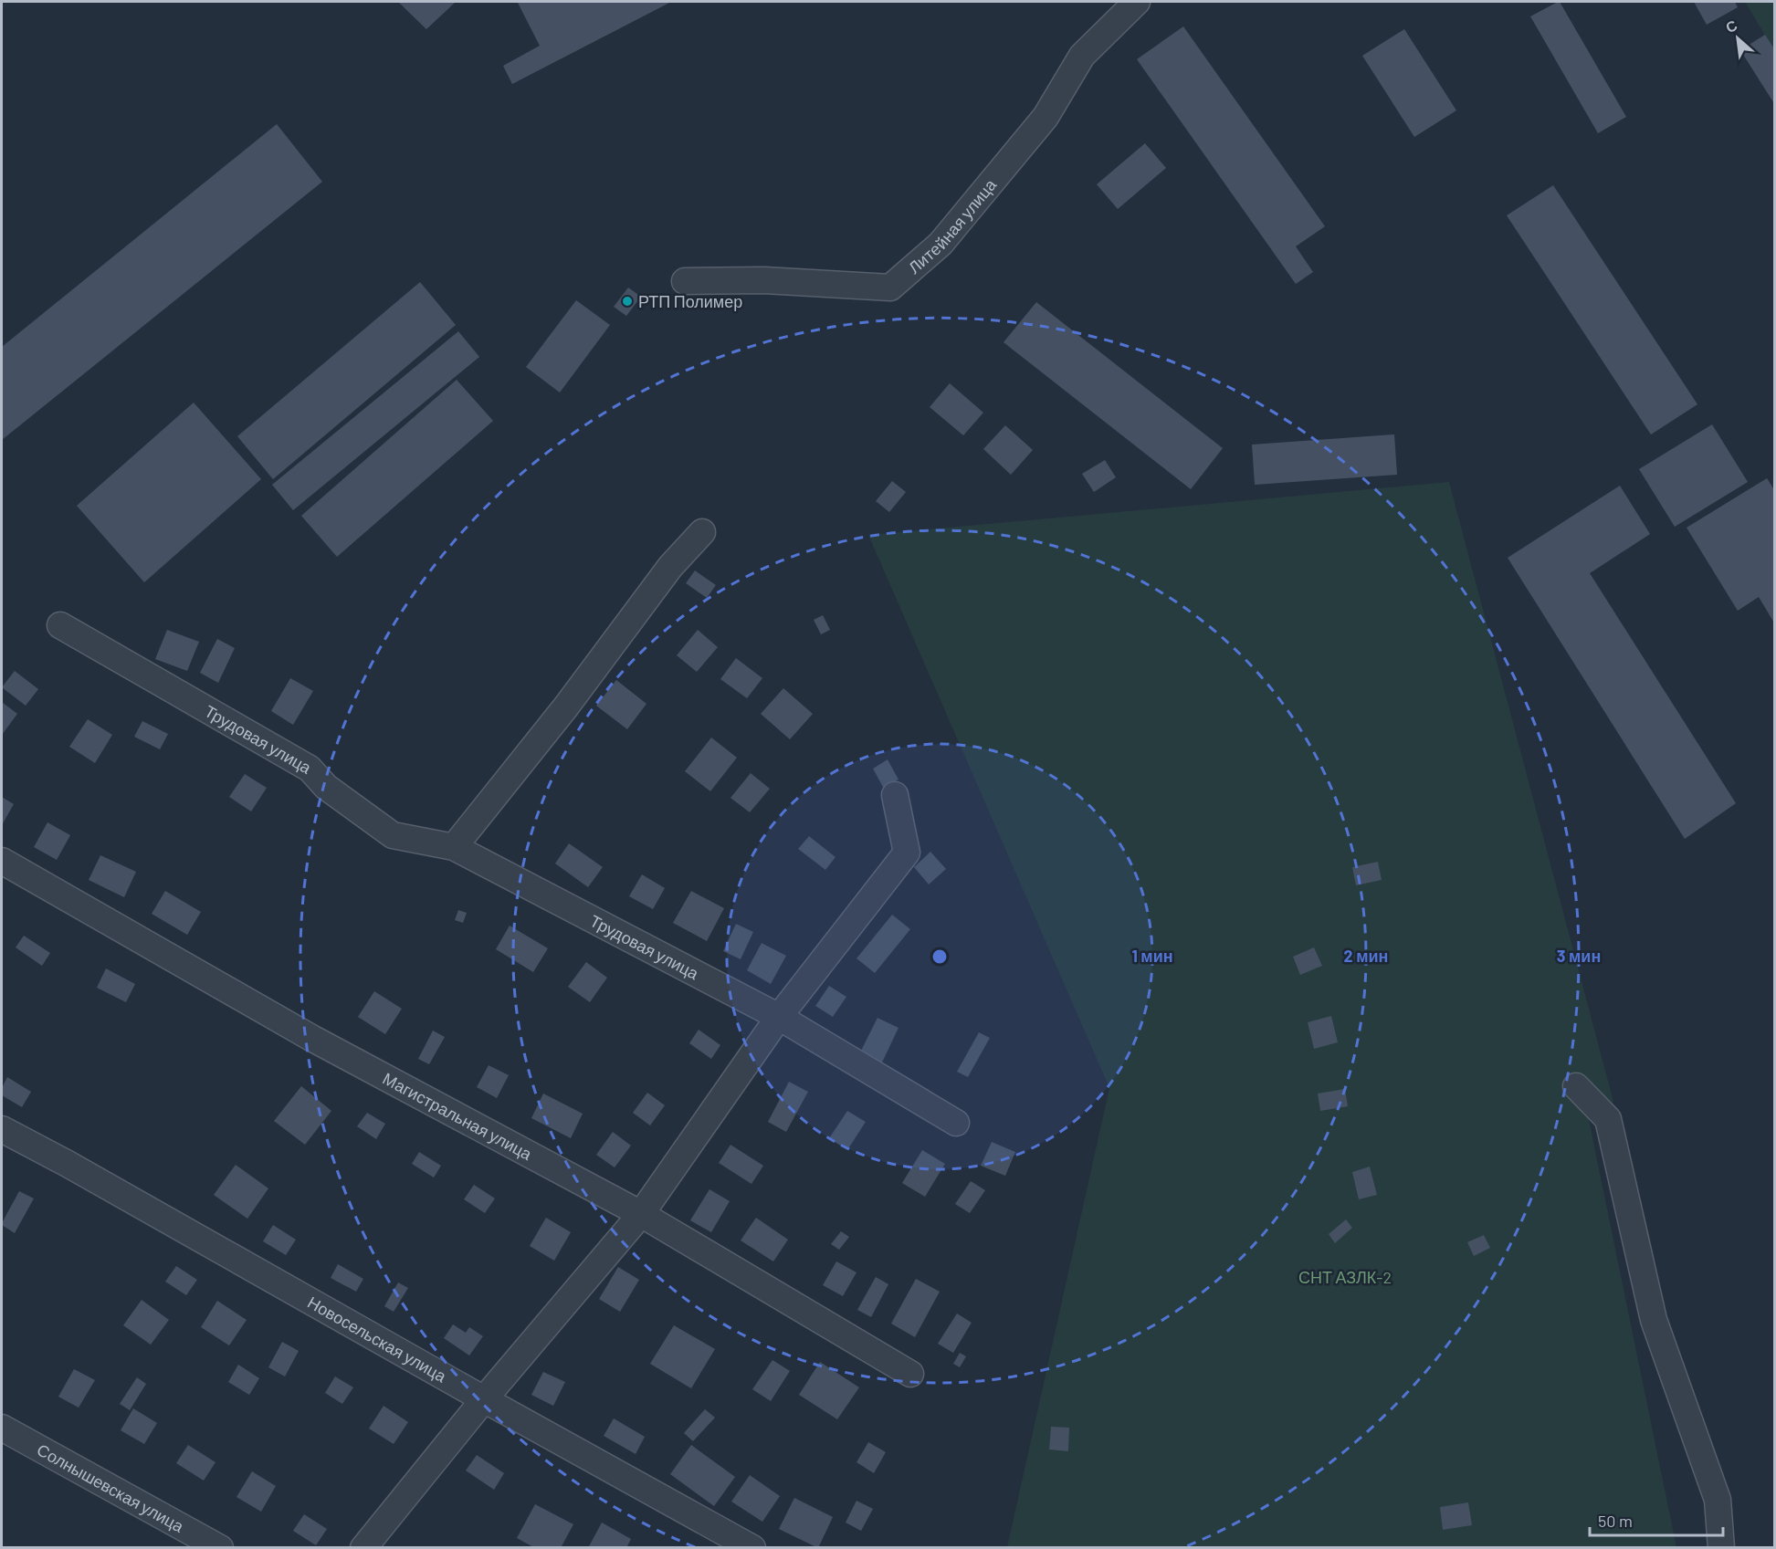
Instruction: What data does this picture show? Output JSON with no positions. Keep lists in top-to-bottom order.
{
  "streets": {
    "street": [
      "Литейная улица",
      "Трудовая улица",
      "Магистральная улица",
      "Новосельская улица",
      "Солнышевская улица"
    ]
  },
  "parks": ["СНТ АЗЛК-2"],
  "places": ["РТП Полимер"],
  "scale_bar": "50 m",
  "north": "top left",
  "rings": ["1 мин", "2 мин", "3 мин"]
}
